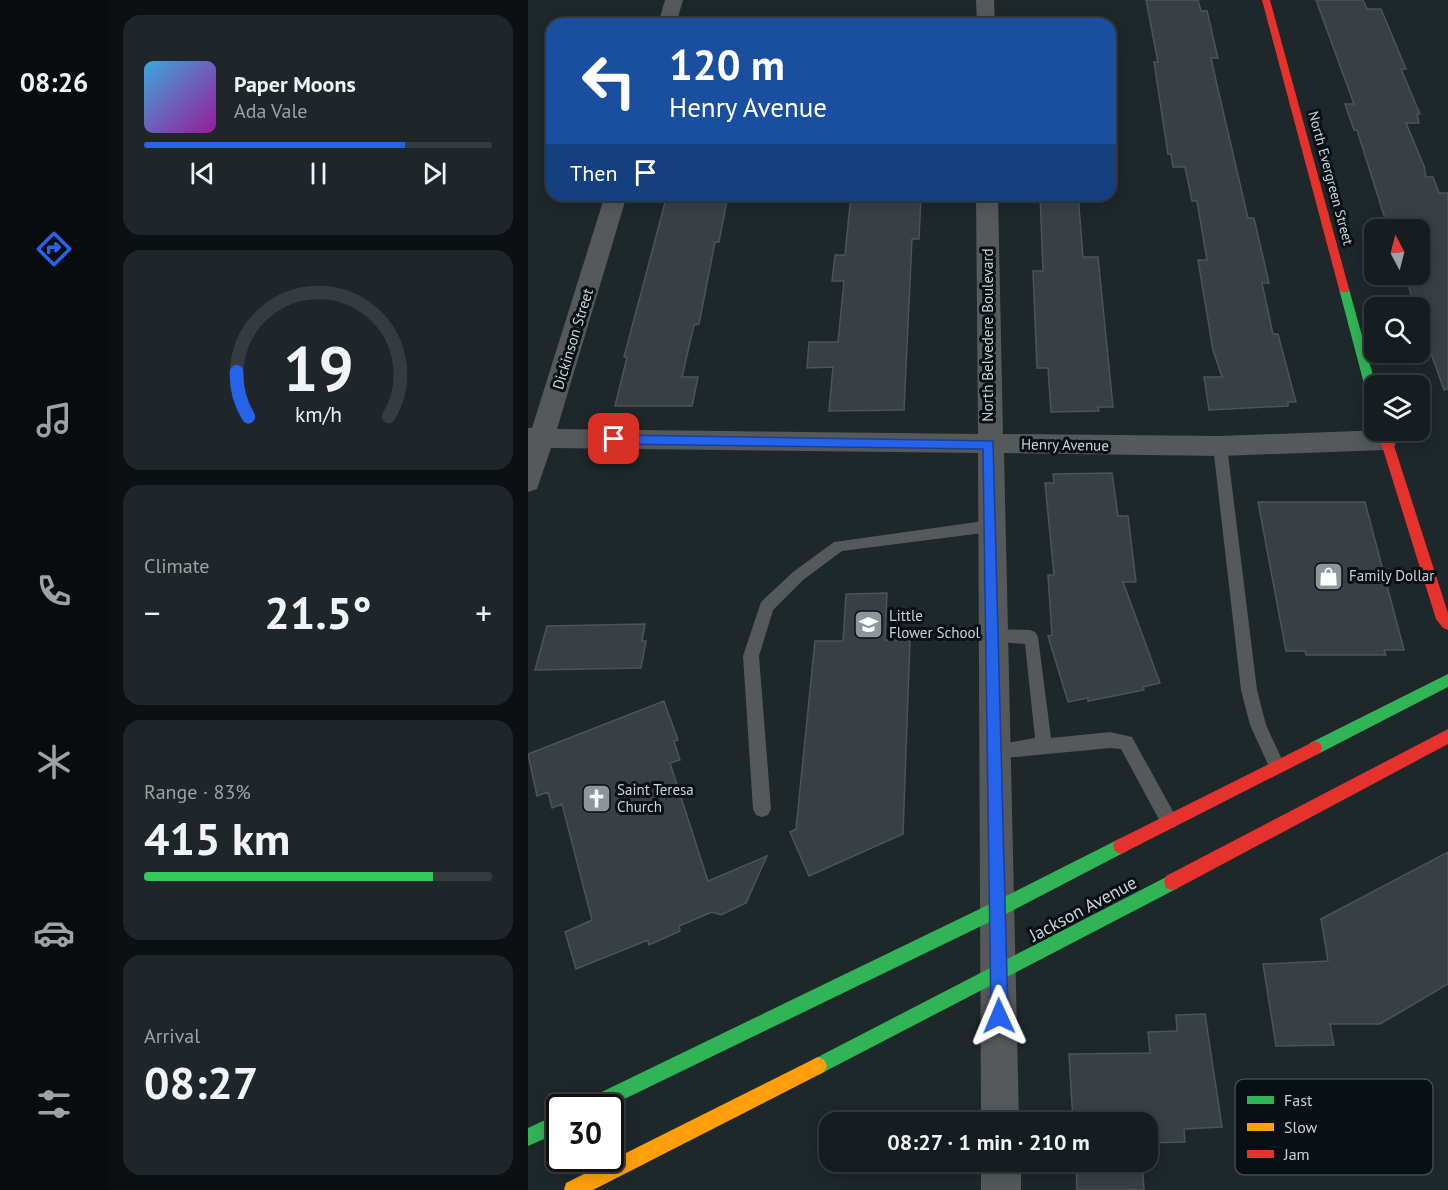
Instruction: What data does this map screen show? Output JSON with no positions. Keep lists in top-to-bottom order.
{
  "streets": {
    "main road": ["North Evergreen Street", "Jackson Avenue"],
    "street": ["North Belvedere Boulevard", "Dickinson Street", "Henry Avenue"]
  },
  "crossings": [
    ["North Belvedere Boulevard", "Henry Avenue"],
    ["North Belvedere Boulevard", "Jackson Avenue"],
    ["Dickinson Street", "Henry Avenue"]
  ],
  "places": {
    "shop": ["Family Dollar"],
    "school or university": ["Little Flower School"],
    "church": ["Saint Teresa Church"]
  },
  "legend": ["Fast", "Slow", "Jam"],
  "north": "top",
  "page": {
    "tabs": "08:26",
    "turn": ["120 m", "Henry Avenue"],
    "song": ["Paper Moons", "Ada Vale"],
    "then": "Then",
    "tile": [
      "Climate",
      ["Range · 83%", "415 km"],
      ["Arrival", "08:27"]
    ],
    "heat": ["−", "21.5°", "+"],
    "limit": "30",
    "trip": "08:27 · 1 min · 210 m",
    "gauge": ["19", "km/h"]
  }
}
